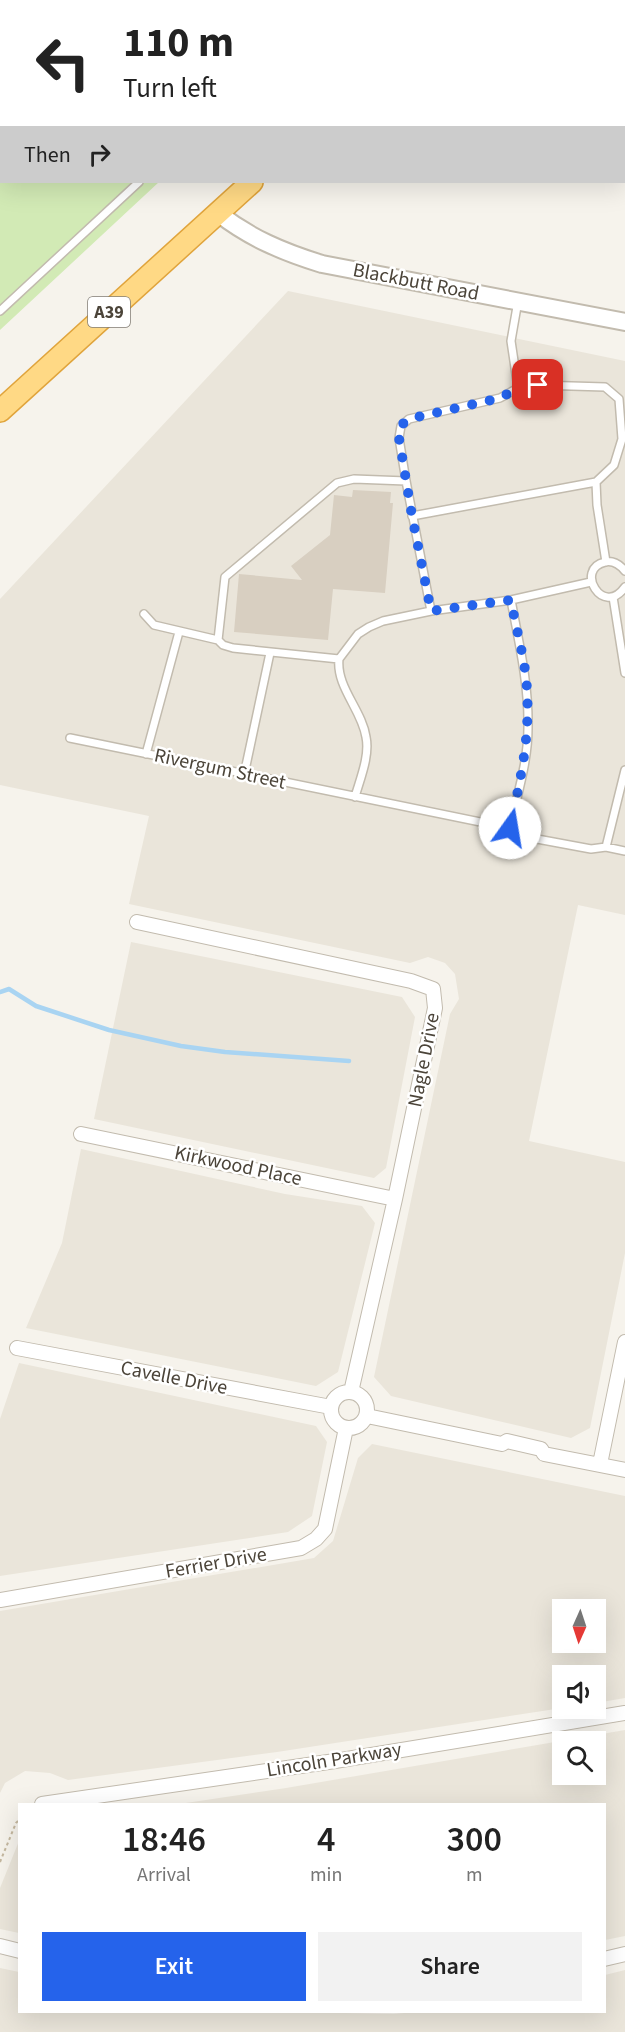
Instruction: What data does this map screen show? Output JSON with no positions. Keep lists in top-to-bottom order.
{
  "streets": {
    "highway": ["A39"],
    "street": [
      "Blackbutt Road",
      "Nagle Drive",
      "Kirkwood Place",
      "Cavelle Drive",
      "Ferrier Drive",
      "Lincoln Parkway"
    ],
    "lane": ["Rivergum Street"]
  },
  "crossings": [
    ["Blackbutt Road", "A39"],
    ["Nagle Drive", "Kirkwood Place"],
    ["Nagle Drive", "Cavelle Drive"],
    ["Nagle Drive", "Ferrier Drive"],
    ["Cavelle Drive", "Ferrier Drive"]
  ],
  "north": "bottom",
  "page": {
    "turn": ["110 m", "Turn left"],
    "then": "Then",
    "eta": [
      "18:46",
      "Arrival",
      "4",
      "min",
      "300",
      "m"
    ],
    "buttons": ["Exit", "Share"]
  }
}
